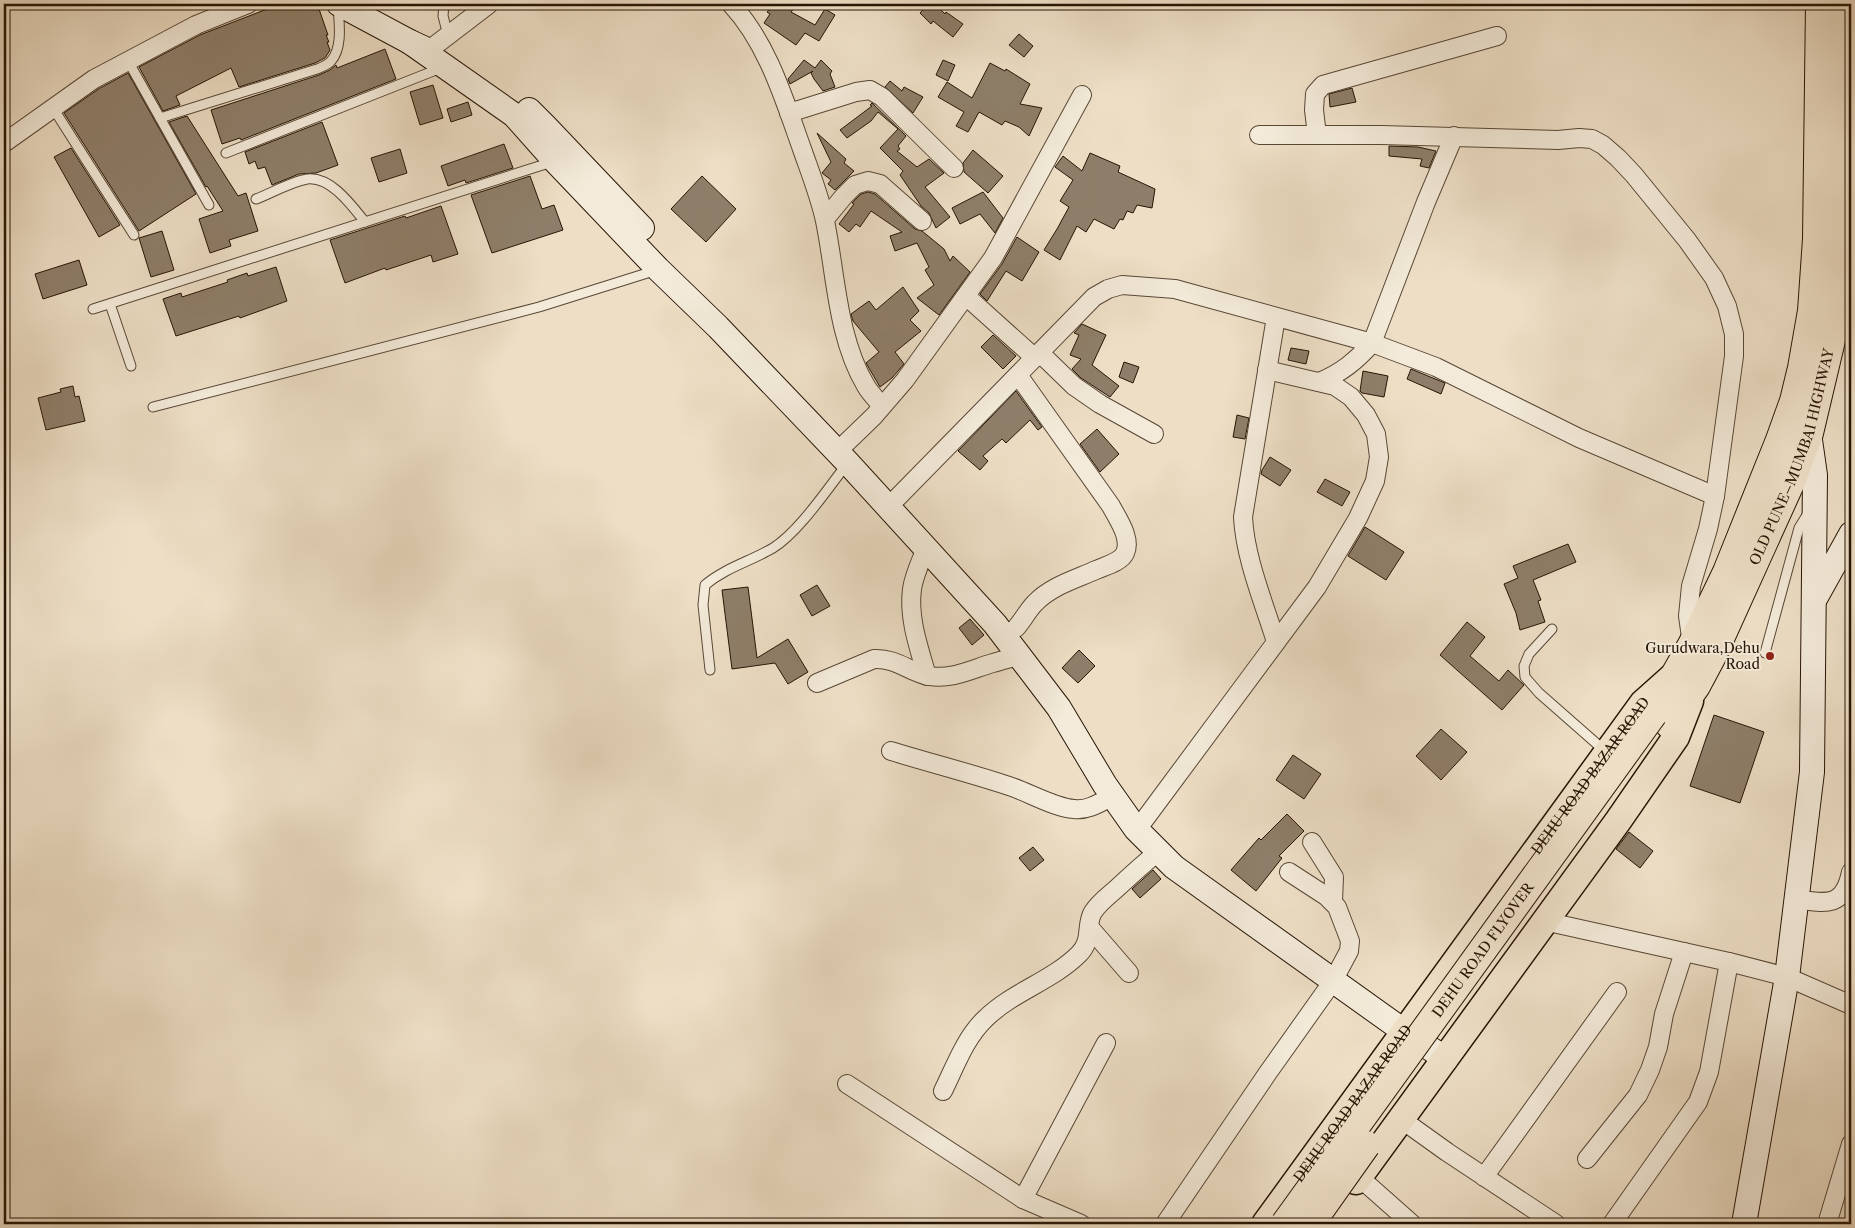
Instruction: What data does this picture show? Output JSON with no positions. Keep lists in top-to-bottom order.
{
  "streets": {
    "highway": ["OLD PUNE–MUMBAI HIGHWAY", "DEHU ROAD FLYOVER"],
    "main road": ["DEHU ROAD BAZAR ROAD"]
  },
  "crossings": [
    ["OLD PUNE–MUMBAI HIGHWAY", "DEHU ROAD BAZAR ROAD"],
    ["OLD PUNE–MUMBAI HIGHWAY", "DEHU ROAD FLYOVER"],
    ["DEHU ROAD BAZAR ROAD", "DEHU ROAD FLYOVER"]
  ],
  "places": ["Gurudwara,Dehu Road"]
}
